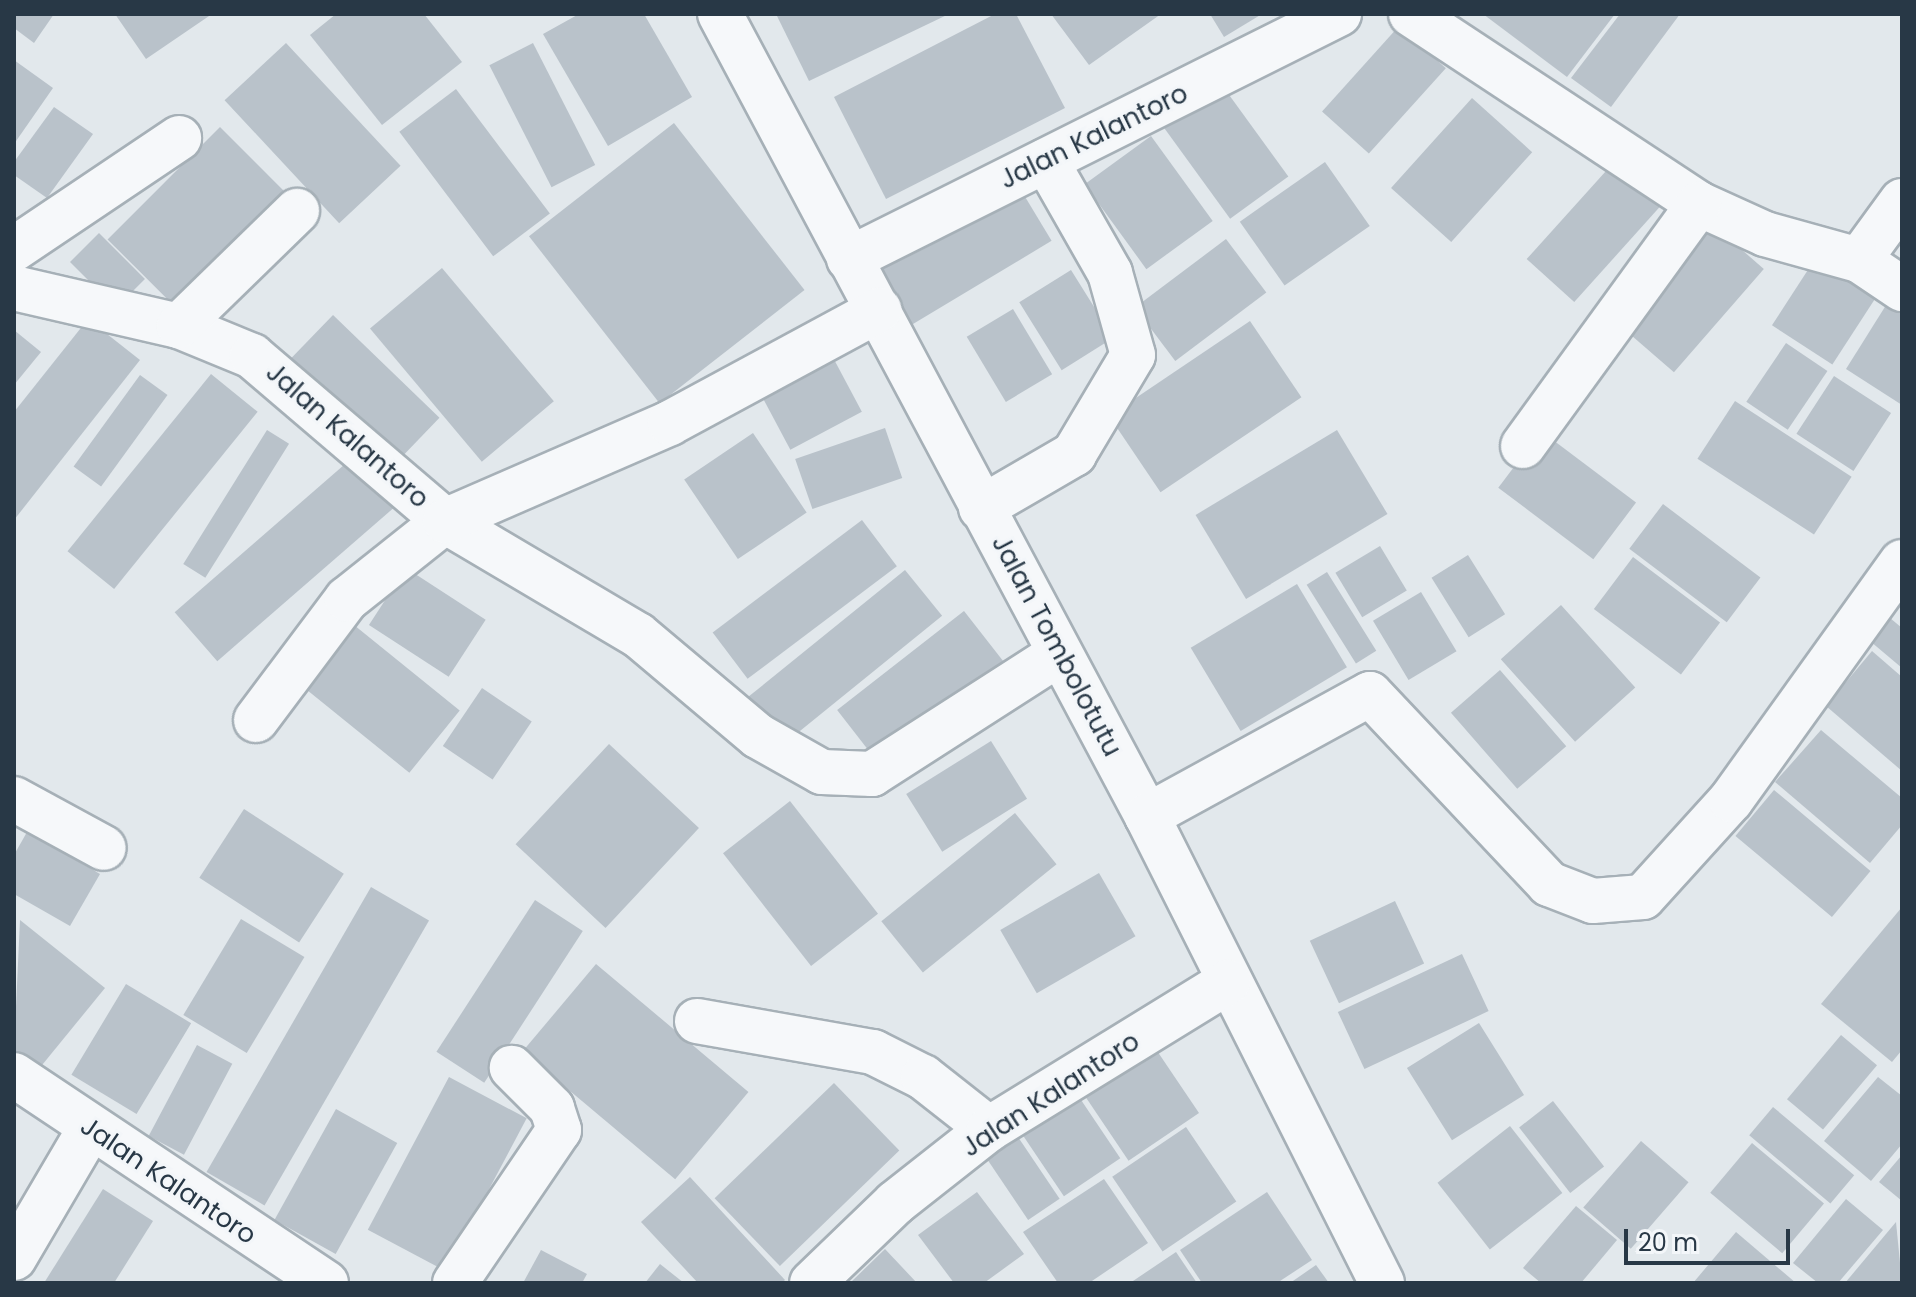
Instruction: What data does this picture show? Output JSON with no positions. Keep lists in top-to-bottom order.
{
  "streets": {
    "street": ["Jalan Kalantoro", "Jalan Tombolotutu"]
  },
  "crossings": [
    ["Jalan Kalantoro", "Jalan Tombolotutu"]
  ],
  "scale_bar": "20 m"
}
